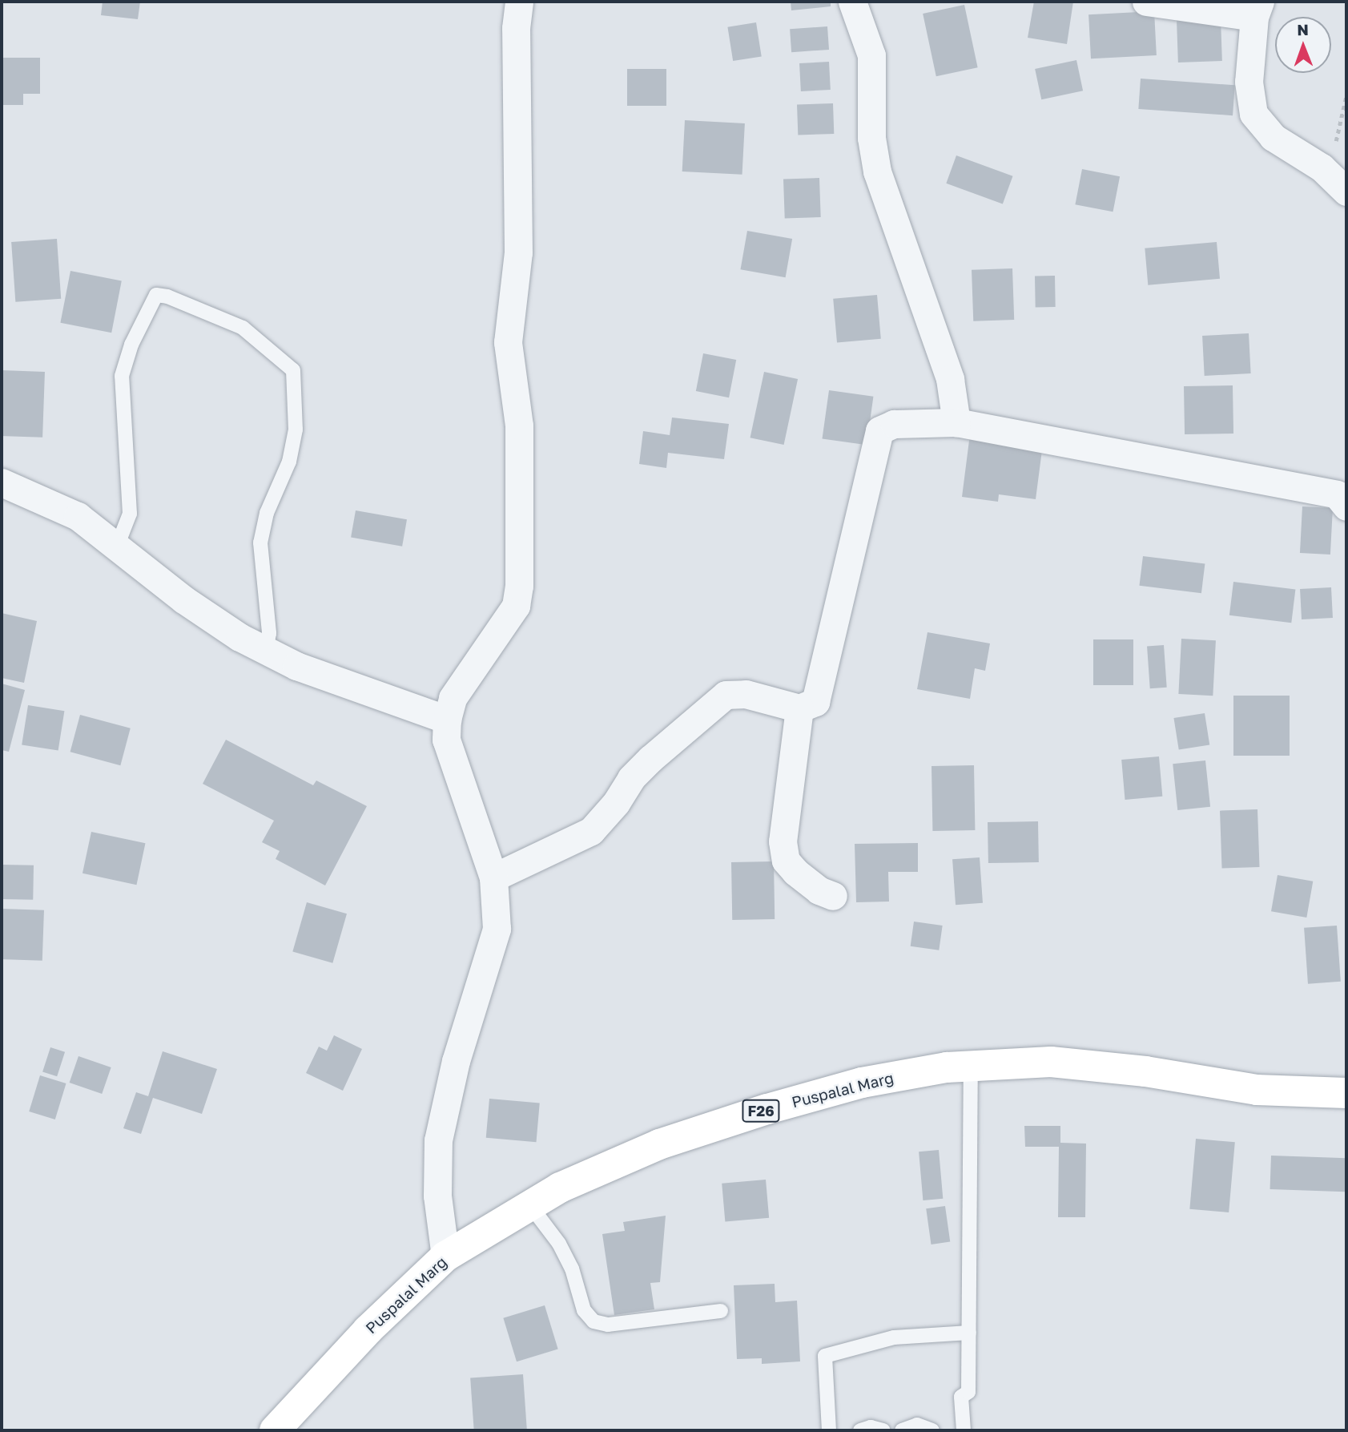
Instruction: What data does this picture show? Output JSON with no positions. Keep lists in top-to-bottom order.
{
  "streets": {
    "main road": ["Puspalal Marg", "F26"]
  },
  "north": "top"
}
